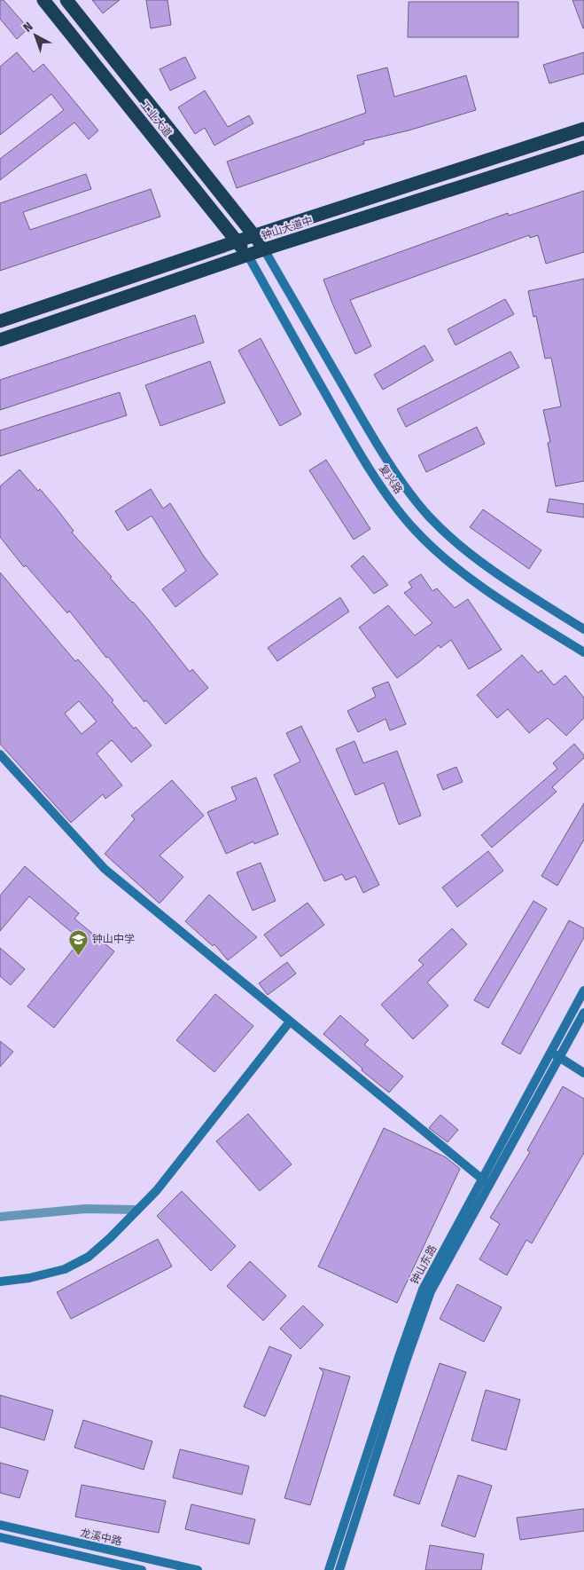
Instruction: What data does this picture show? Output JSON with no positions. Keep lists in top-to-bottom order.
{
  "streets": {
    "highway": ["工业大道", "钟山大道中"],
    "main road": ["复兴路", "钟山东路", "龙溪中路"]
  },
  "crossings": [
    ["工业大道", "钟山大道中"],
    ["工业大道", "复兴路"],
    ["钟山大道中", "复兴路"]
  ],
  "places": {
    "school or university": ["钟山中学"]
  },
  "north": "top left"
}
